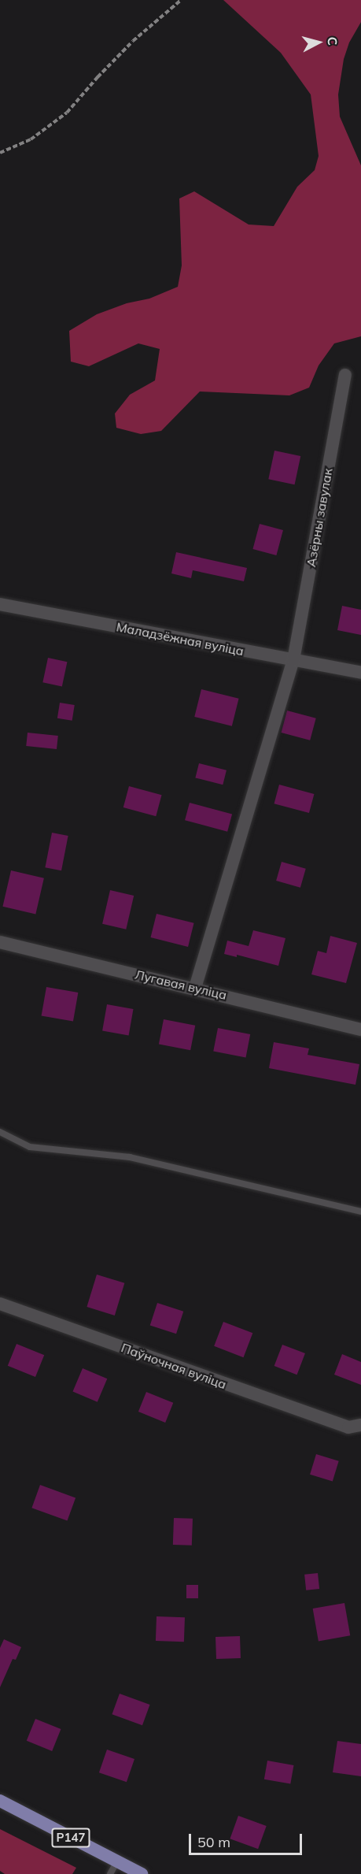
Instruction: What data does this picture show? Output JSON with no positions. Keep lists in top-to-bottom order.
{
  "streets": {
    "main road": ["Р147"],
    "street": [
      "Азёрны завулак",
      "Маладзёжная вуліца",
      "Лугавая вуліца",
      "Паўночная вуліца"
    ]
  },
  "crossings": [
    ["Азёрны завулак", "Маладзёжная вуліца"],
    ["Азёрны завулак", "Лугавая вуліца"]
  ],
  "scale_bar": "50 m",
  "north": "right"
}
